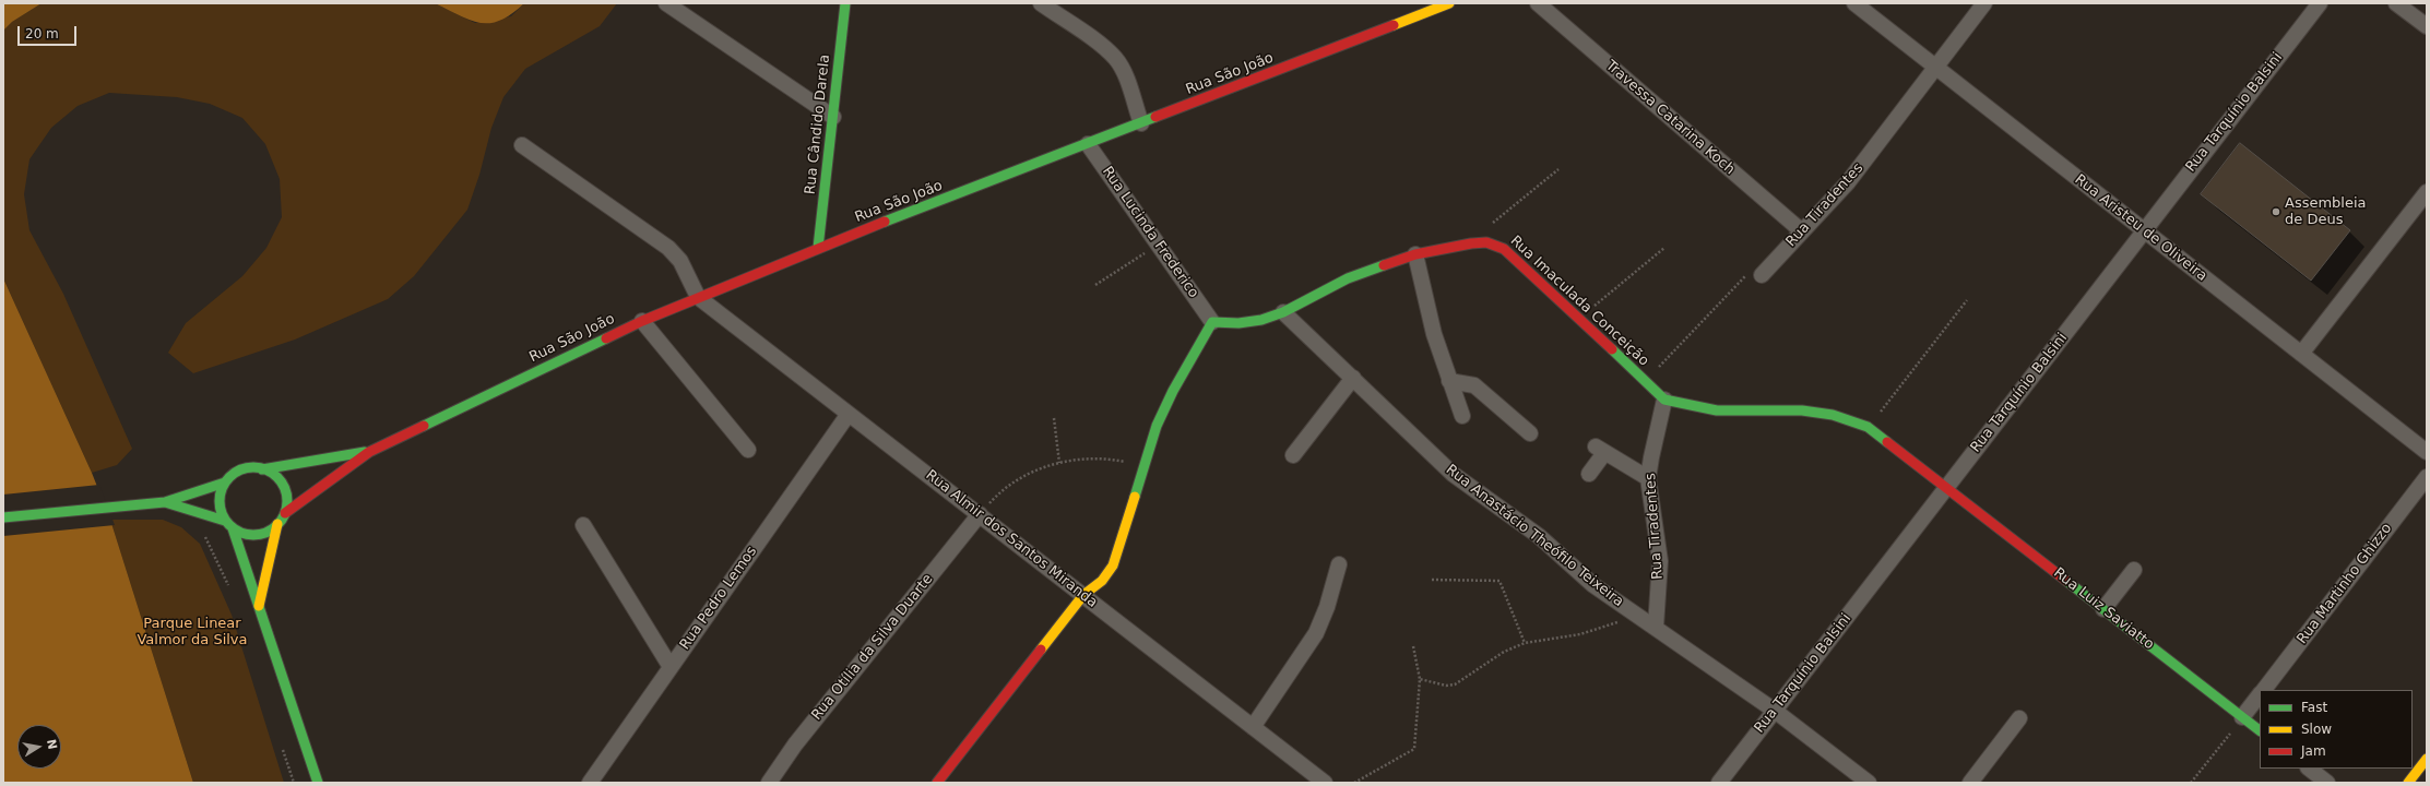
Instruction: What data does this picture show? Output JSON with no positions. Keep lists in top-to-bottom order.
{
  "streets": {
    "main road": [
      "Rua São João",
      "Rua Cândido Darela",
      "Rua Imaculada Conceição",
      "Rua Luiz Saviatto"
    ],
    "street": [
      "Rua Tarquínio Balsini",
      "Travessa Catarina Koch",
      "Rua Tiradentes",
      "Rua Aristeu de Oliveira",
      "Rua Lucinda Frederico",
      "Rua Anastácio Theófilo Teixeira",
      "Rua Almir dos Santos Miranda",
      "Rua Martinho Ghizzo",
      "Rua Pedro Lemos",
      "Rua Otília da Silva Duarte"
    ]
  },
  "crossings": [
    ["Rua São João", "Rua Cândido Darela"],
    ["Rua São João", "Rua Lucinda Frederico"],
    ["Rua São João", "Rua Almir dos Santos Miranda"],
    ["Rua Tarquínio Balsini", "Rua Aristeu de Oliveira"],
    ["Rua Tarquínio Balsini", "Rua Anastácio Theófilo Teixeira"],
    ["Rua Tarquínio Balsini", "Rua Luiz Saviatto"],
    ["Travessa Catarina Koch", "Rua Tiradentes"],
    ["Rua Tiradentes", "Rua Aristeu de Oliveira"],
    ["Rua Tiradentes", "Rua Imaculada Conceição"],
    ["Rua Tiradentes", "Rua Anastácio Theófilo Teixeira"],
    ["Rua Tiradentes", "Rua Luiz Saviatto"],
    ["Rua Lucinda Frederico", "Rua Imaculada Conceição"],
    ["Rua Imaculada Conceição", "Rua Anastácio Theófilo Teixeira"],
    ["Rua Imaculada Conceição", "Rua Luiz Saviatto"],
    ["Rua Almir dos Santos Miranda", "Rua Pedro Lemos"],
    ["Rua Almir dos Santos Miranda", "Rua Otília da Silva Duarte"],
    ["Rua Martinho Ghizzo", "Rua Luiz Saviatto"]
  ],
  "parks": ["Parque Linear Valmor da Silva"],
  "places": ["Assembleia de Deus"],
  "legend": ["Fast", "Slow", "Jam"],
  "scale_bar": "20 m",
  "north": "right"
}
